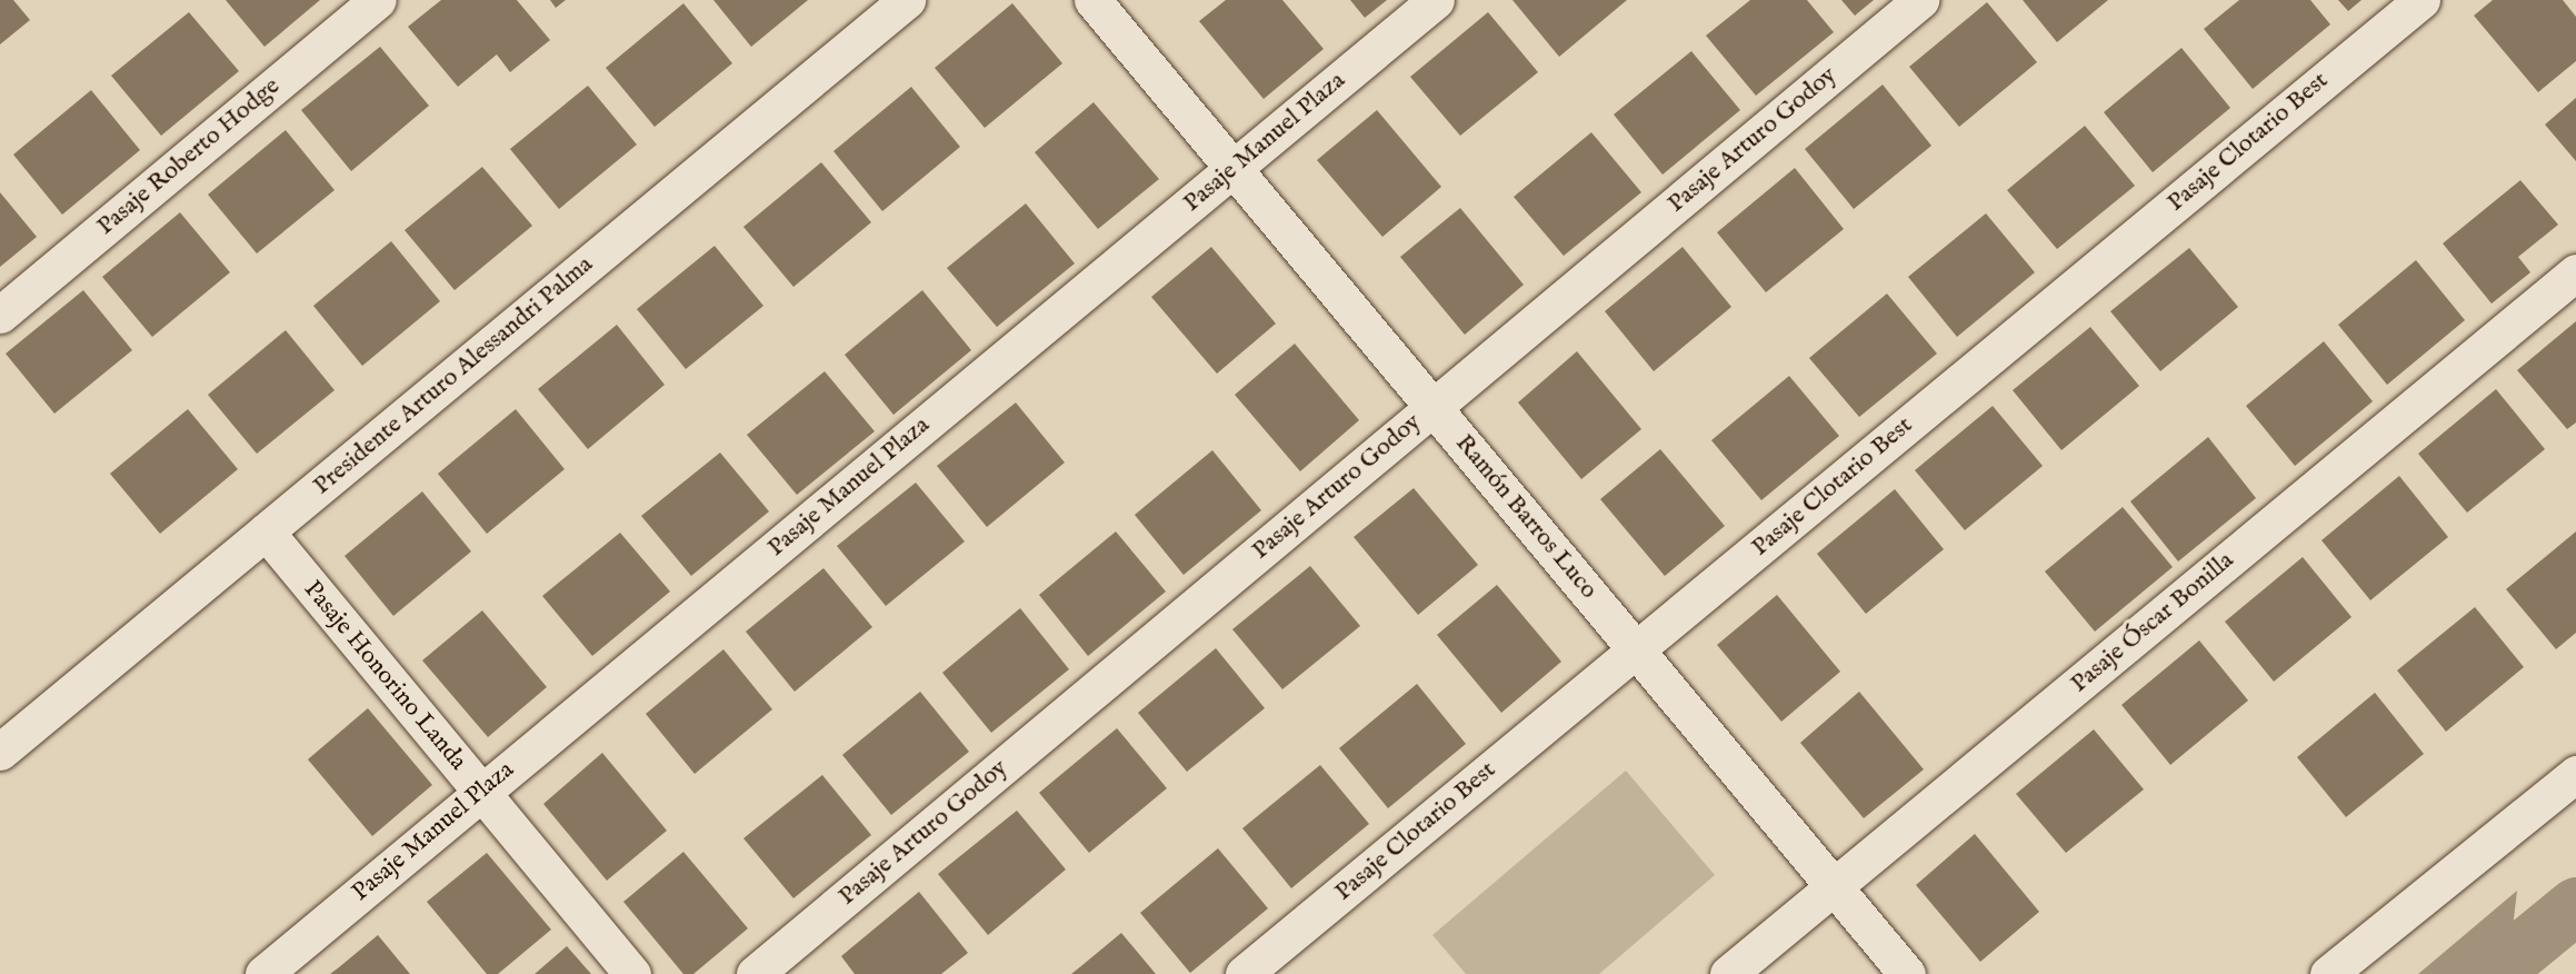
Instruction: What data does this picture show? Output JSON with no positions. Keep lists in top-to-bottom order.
{
  "streets": {
    "street": [
      "Pasaje Arturo Godoy",
      "Pasaje Manuel Plaza",
      "Pasaje Clotario Best",
      "Pasaje Roberto Hodge",
      "Presidente Arturo Alessandri Palma",
      "Ramón Barros Luco",
      "Pasaje Óscar Bonilla",
      "Pasaje Honorino Landa"
    ]
  },
  "crossings": [
    ["Pasaje Arturo Godoy", "Ramón Barros Luco"],
    ["Pasaje Manuel Plaza", "Ramón Barros Luco"],
    ["Pasaje Manuel Plaza", "Pasaje Honorino Landa"],
    ["Pasaje Clotario Best", "Ramón Barros Luco"],
    ["Presidente Arturo Alessandri Palma", "Pasaje Honorino Landa"],
    ["Ramón Barros Luco", "Pasaje Óscar Bonilla"]
  ]
}
